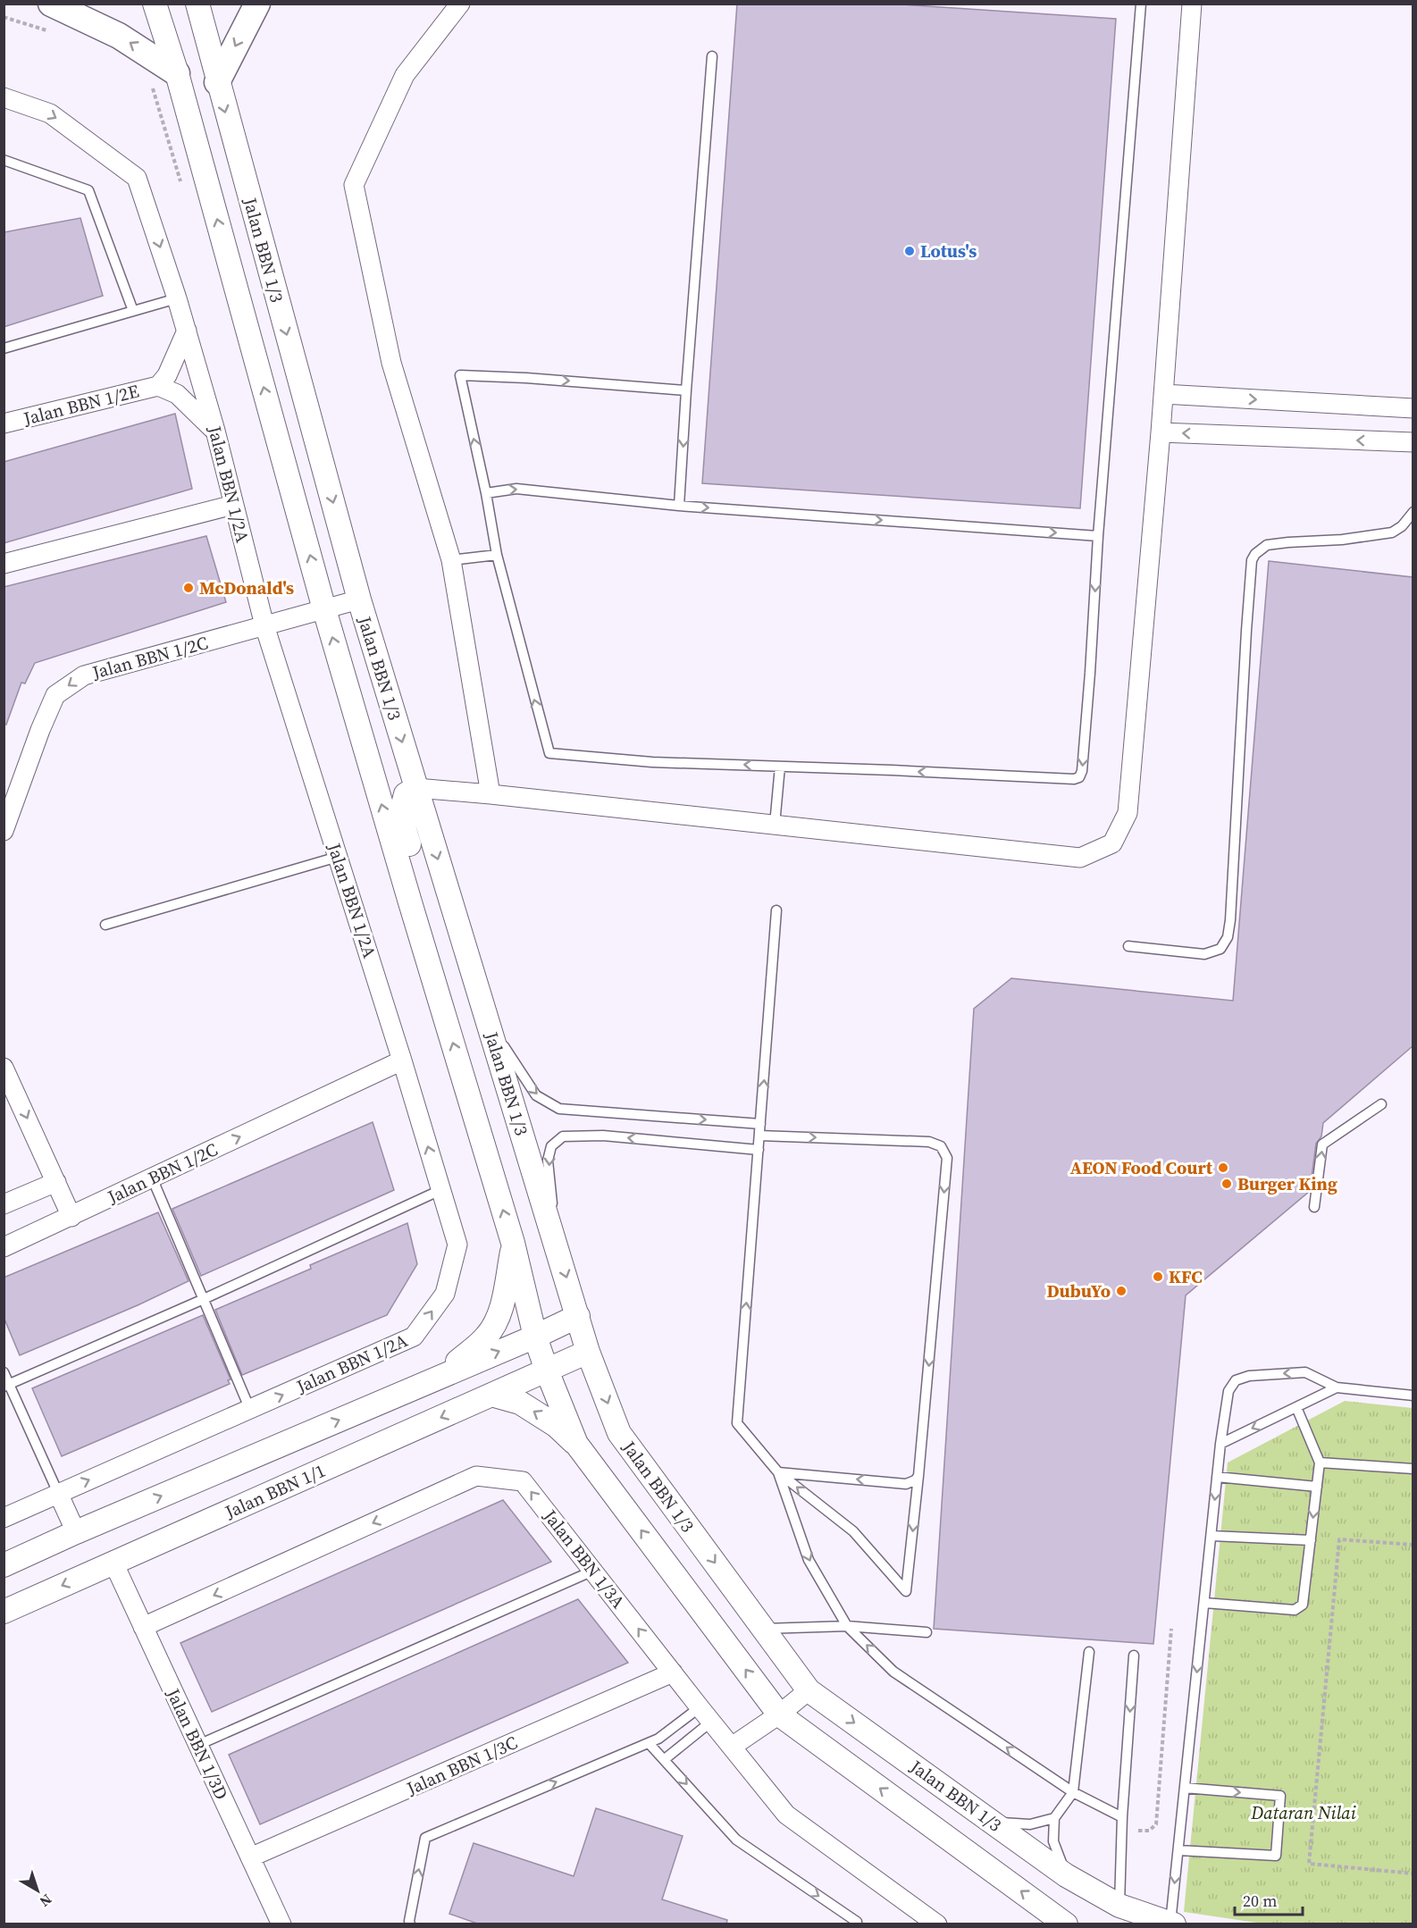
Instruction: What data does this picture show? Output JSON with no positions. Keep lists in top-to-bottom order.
{
  "streets": {
    "street": [
      "Jalan BBN 1/3",
      "Jalan BBN 1/2E",
      "Jalan BBN 1/2A",
      "Jalan BBN 1/2C",
      "Jalan BBN 1/1",
      "Jalan BBN 1/3A",
      "Jalan BBN 1/3D",
      "Jalan BBN 1/3C"
    ]
  },
  "crossings": [
    ["Jalan BBN 1/3", "Jalan BBN 1/2C"],
    ["Jalan BBN 1/3", "Jalan BBN 1/1"],
    ["Jalan BBN 1/2E", "Jalan BBN 1/2A"],
    ["Jalan BBN 1/2A", "Jalan BBN 1/2C"],
    ["Jalan BBN 1/1", "Jalan BBN 1/3D"],
    ["Jalan BBN 1/3A", "Jalan BBN 1/3D"],
    ["Jalan BBN 1/3A", "Jalan BBN 1/3C"],
    ["Jalan BBN 1/3D", "Jalan BBN 1/3C"]
  ],
  "one_way": ["Jalan BBN 1/3A"],
  "parks": ["Dataran Nilai"],
  "places": [
    "Lotus's",
    "McDonald's",
    "AEON Food Court",
    "Burger King",
    "KFC",
    "DubuYo"
  ],
  "scale_bar": "20 m",
  "north": "bottom right"
}
